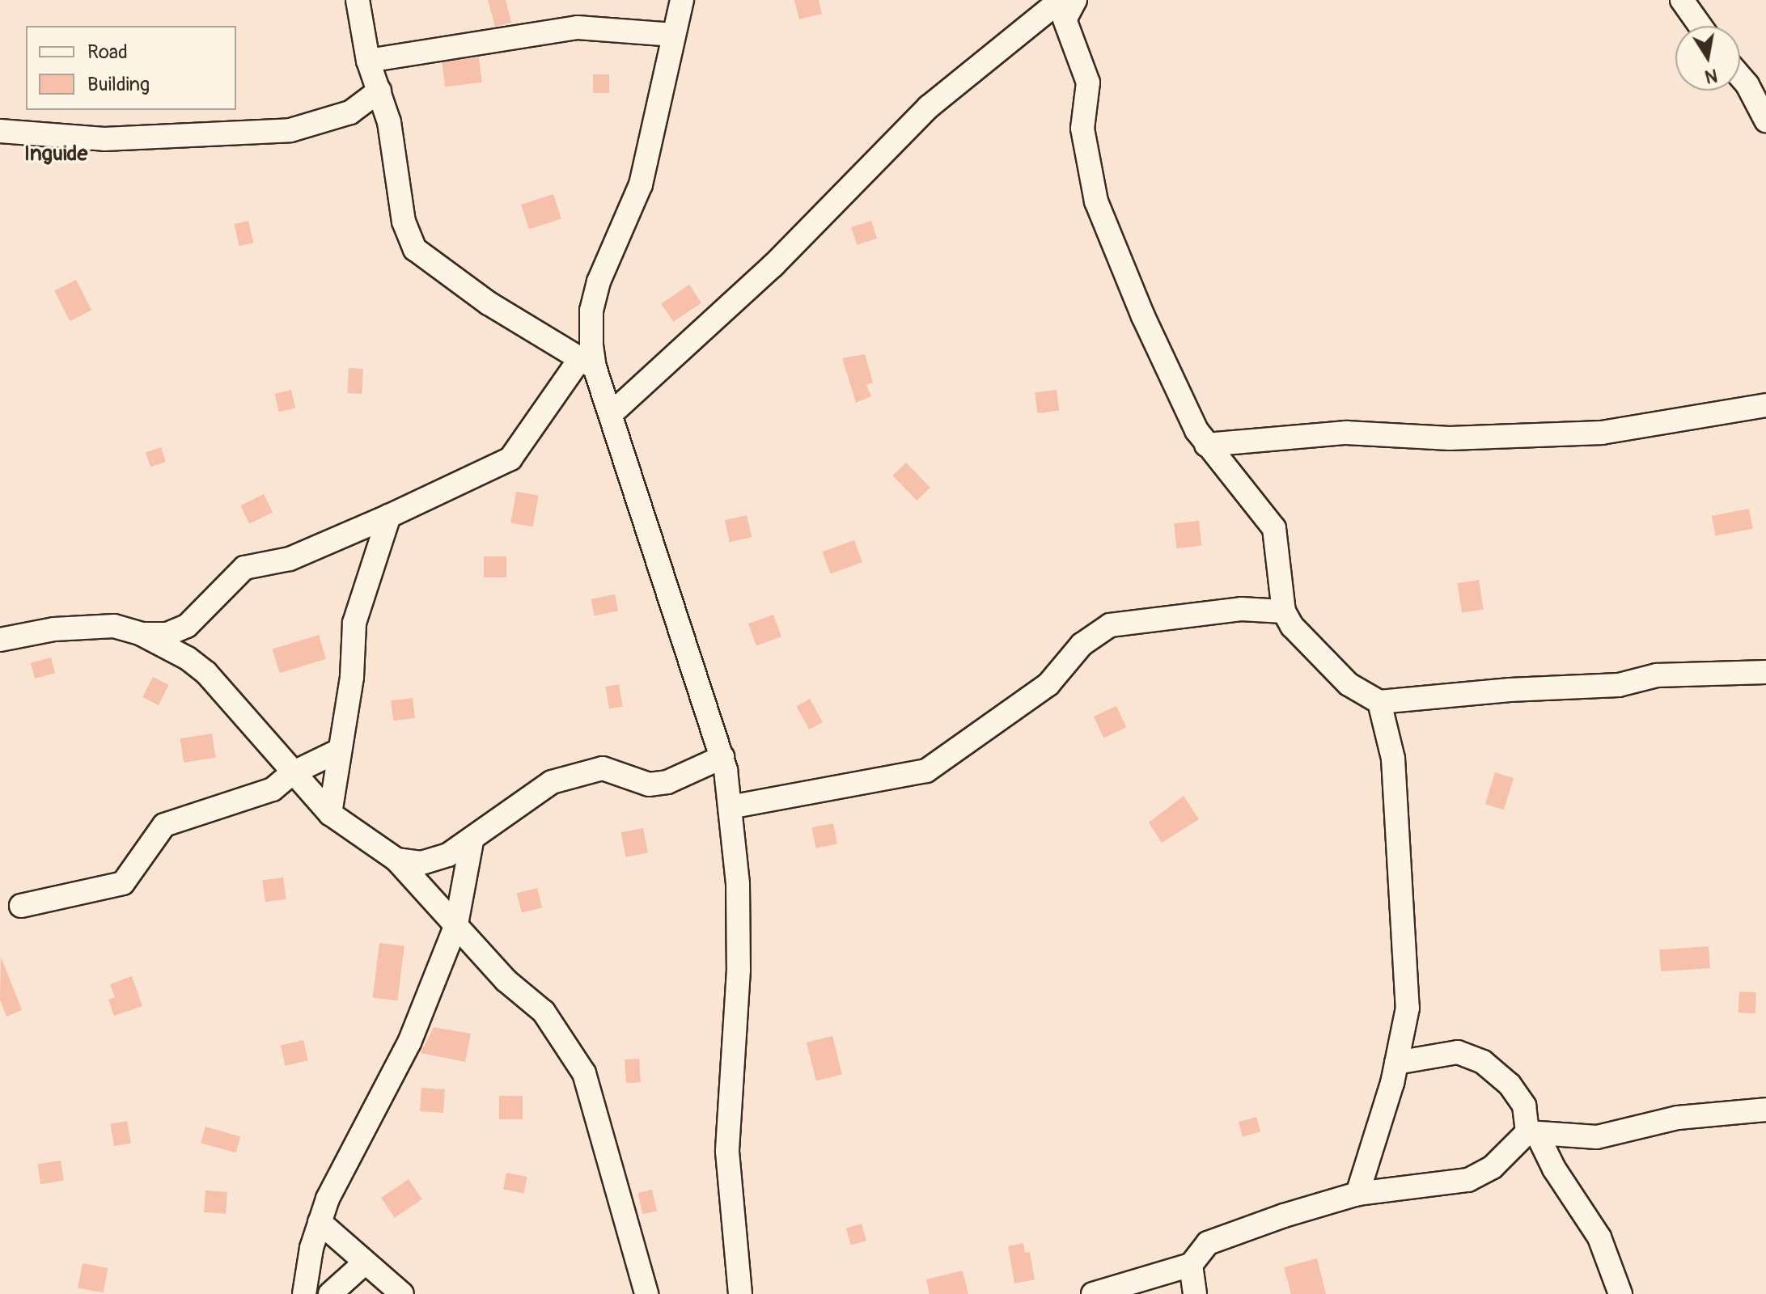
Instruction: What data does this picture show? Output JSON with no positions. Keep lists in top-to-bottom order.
{
  "districts": ["Inguide"],
  "legend": ["Road", "Building"],
  "north": "bottom"
}
